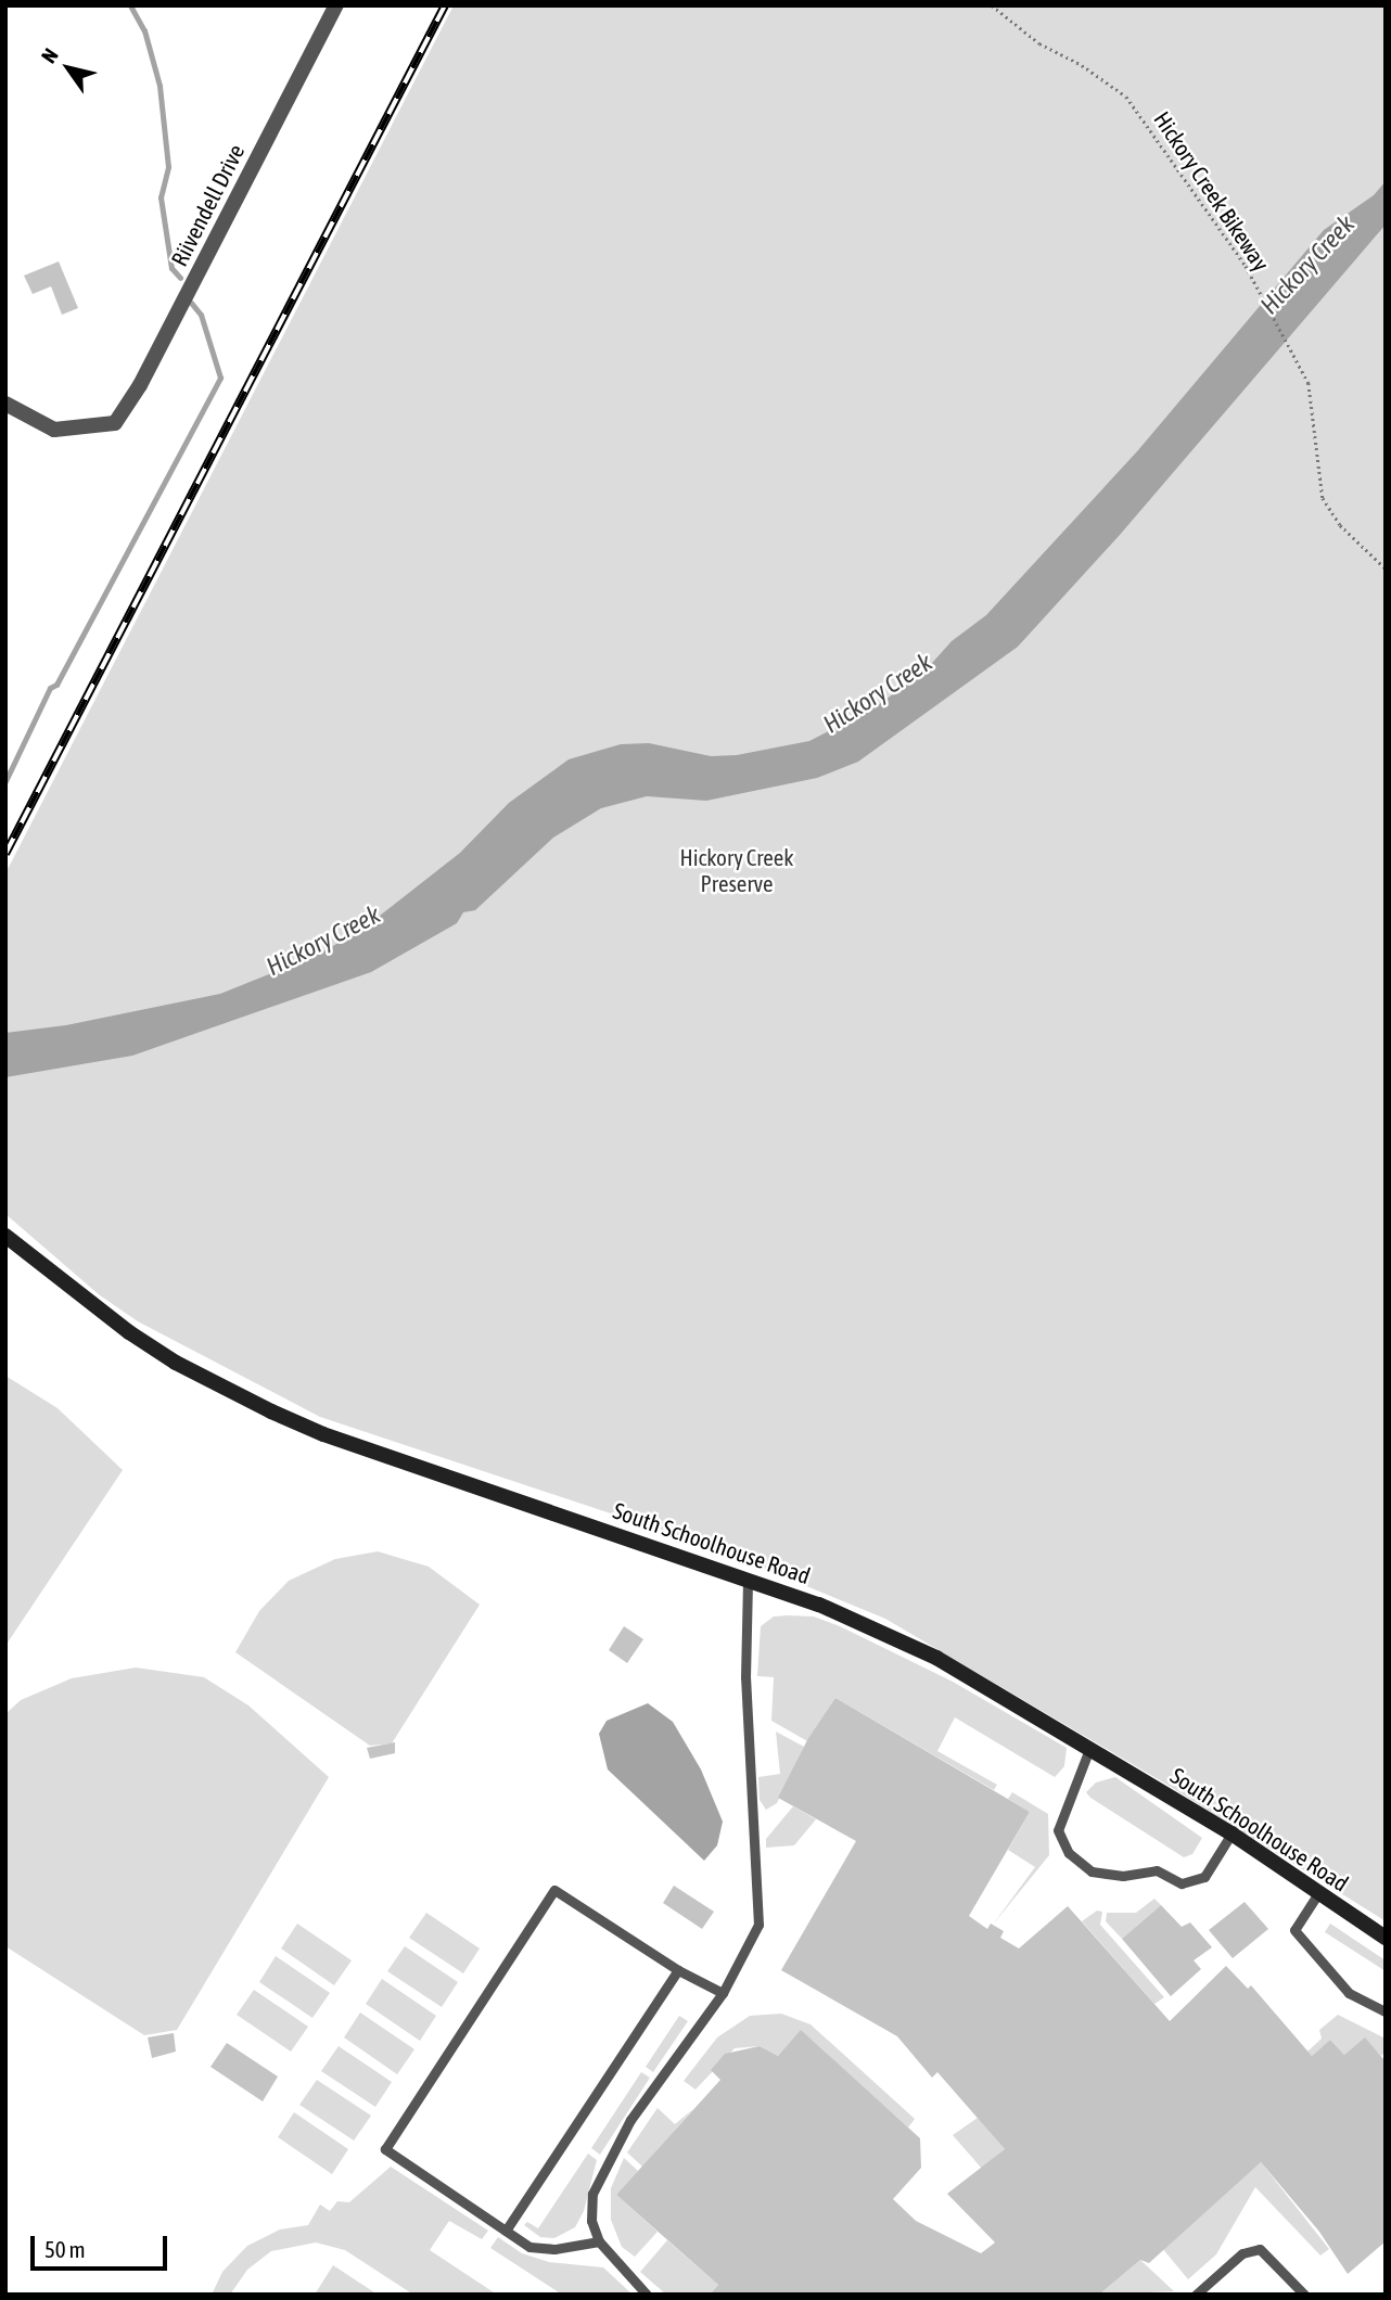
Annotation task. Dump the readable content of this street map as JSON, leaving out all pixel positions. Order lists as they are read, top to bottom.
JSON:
{
  "streets": {
    "street": ["Riivendell Drive", "South Schoolhouse Road"],
    "path": ["Hickory Creek Bikeway"]
  },
  "water": ["Hickory Creek"],
  "parks": ["Hickory Creek Preserve"],
  "scale_bar": "50 m",
  "north": "top left"
}
